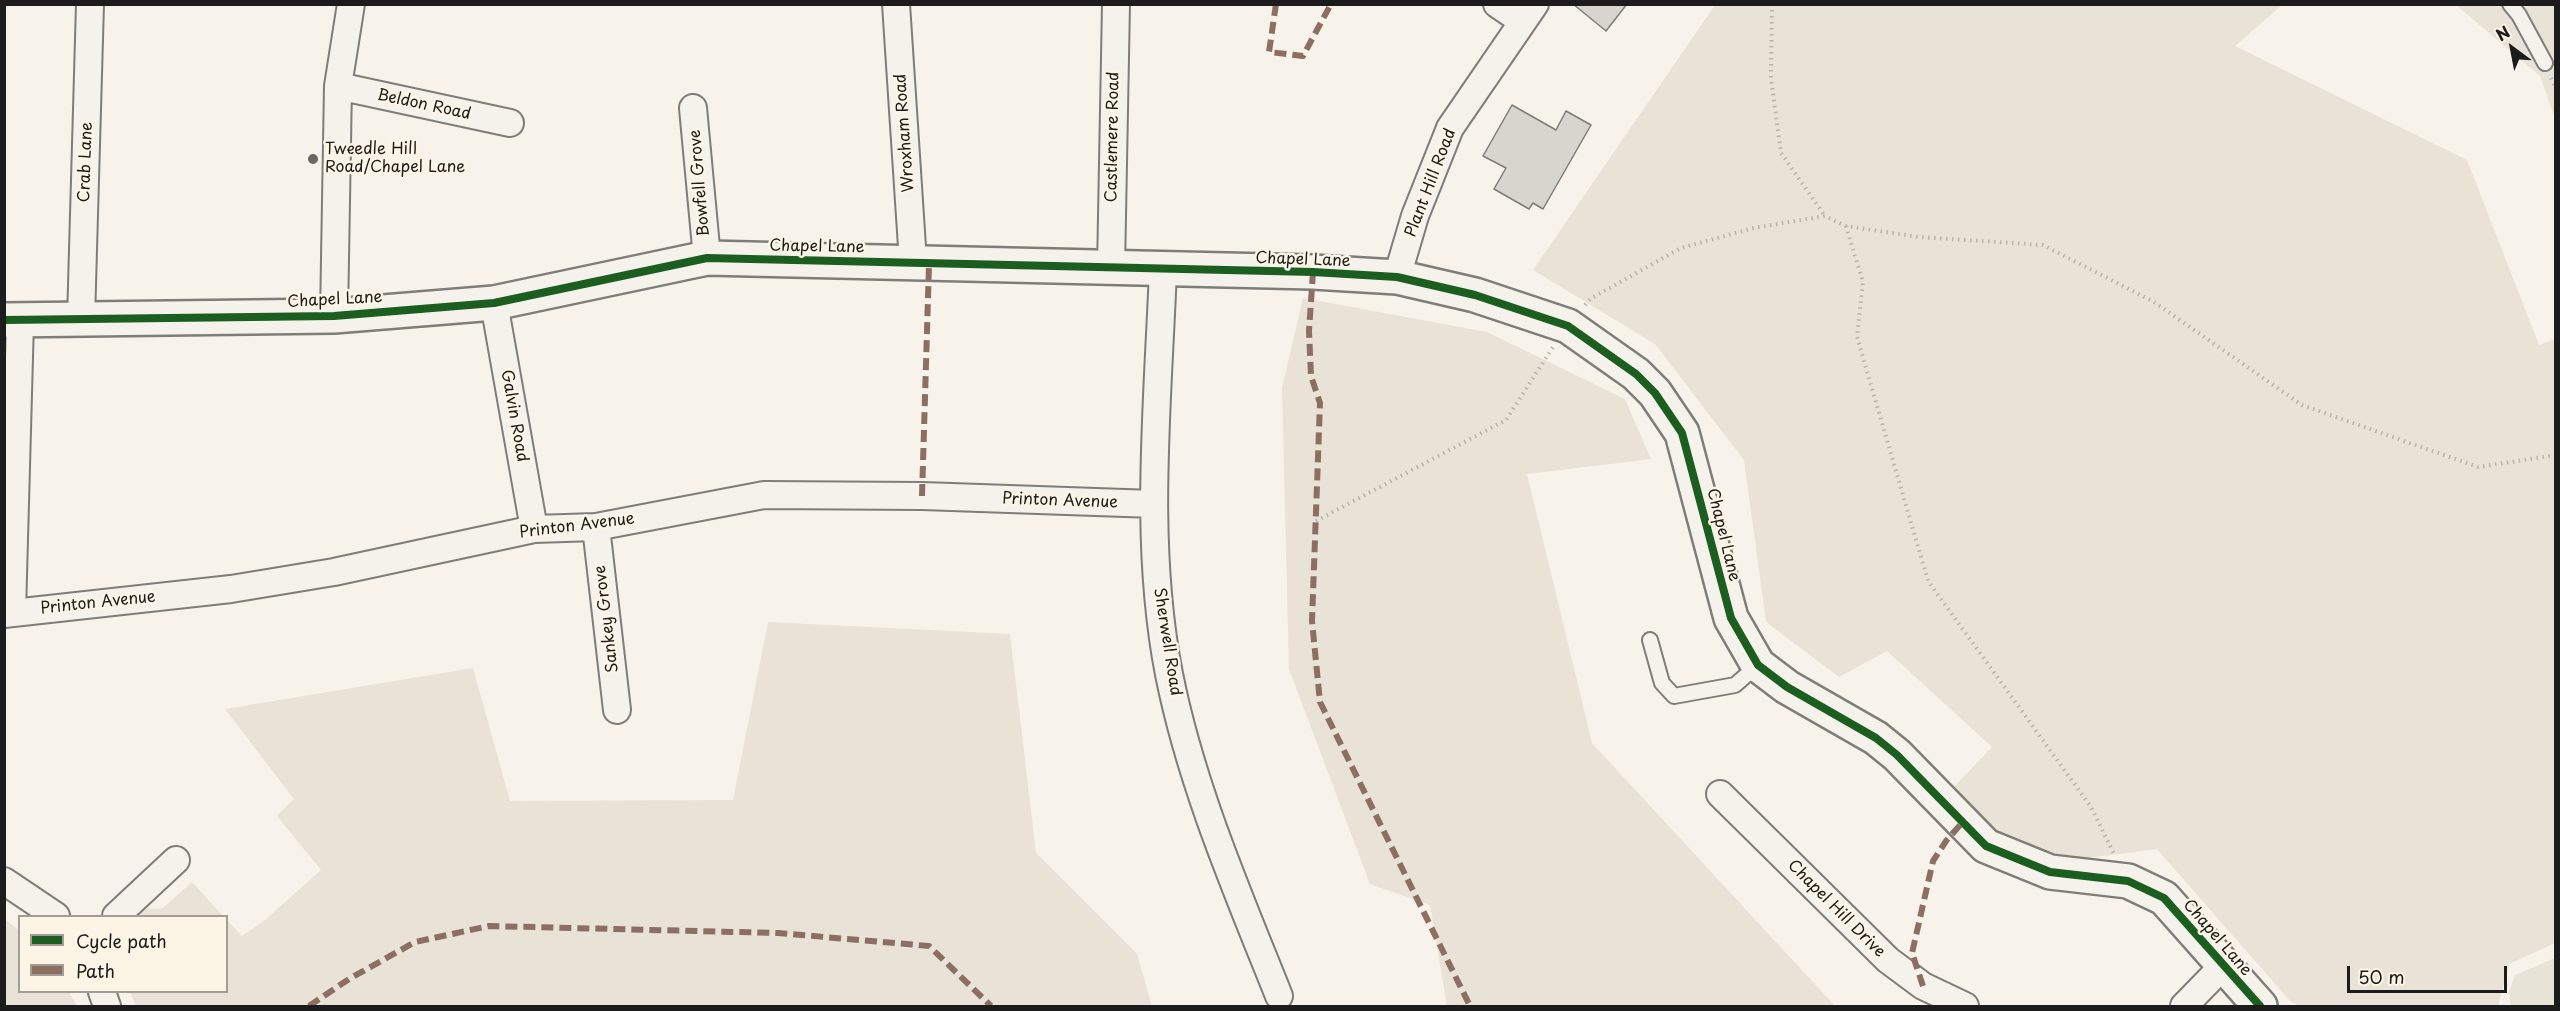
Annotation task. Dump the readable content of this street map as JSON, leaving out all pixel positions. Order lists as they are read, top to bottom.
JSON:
{
  "streets": {
    "street": [
      "Beldon Road",
      "Wroxham Road",
      "Castlemere Road",
      "Crab Lane",
      "Bowfell Grove",
      "Plant Hill Road",
      "Chapel Lane",
      "Galvin Road",
      "Printon Avenue",
      "Sankey Grove",
      "Sherwell Road",
      "Chapel Hill Drive"
    ]
  },
  "crossings": [
    ["Wroxham Road", "Chapel Lane"],
    ["Castlemere Road", "Chapel Lane"],
    ["Crab Lane", "Chapel Lane"],
    ["Bowfell Grove", "Chapel Lane"],
    ["Plant Hill Road", "Chapel Lane"],
    ["Chapel Lane", "Galvin Road"],
    ["Chapel Lane", "Sherwell Road"],
    ["Galvin Road", "Printon Avenue"],
    ["Printon Avenue", "Sankey Grove"],
    ["Printon Avenue", "Sherwell Road"]
  ],
  "places": ["Tweedle Hill Road/Chapel Lane"],
  "legend": ["Cycle path", "Path"],
  "scale_bar": "50 m",
  "north": "top left"
}
